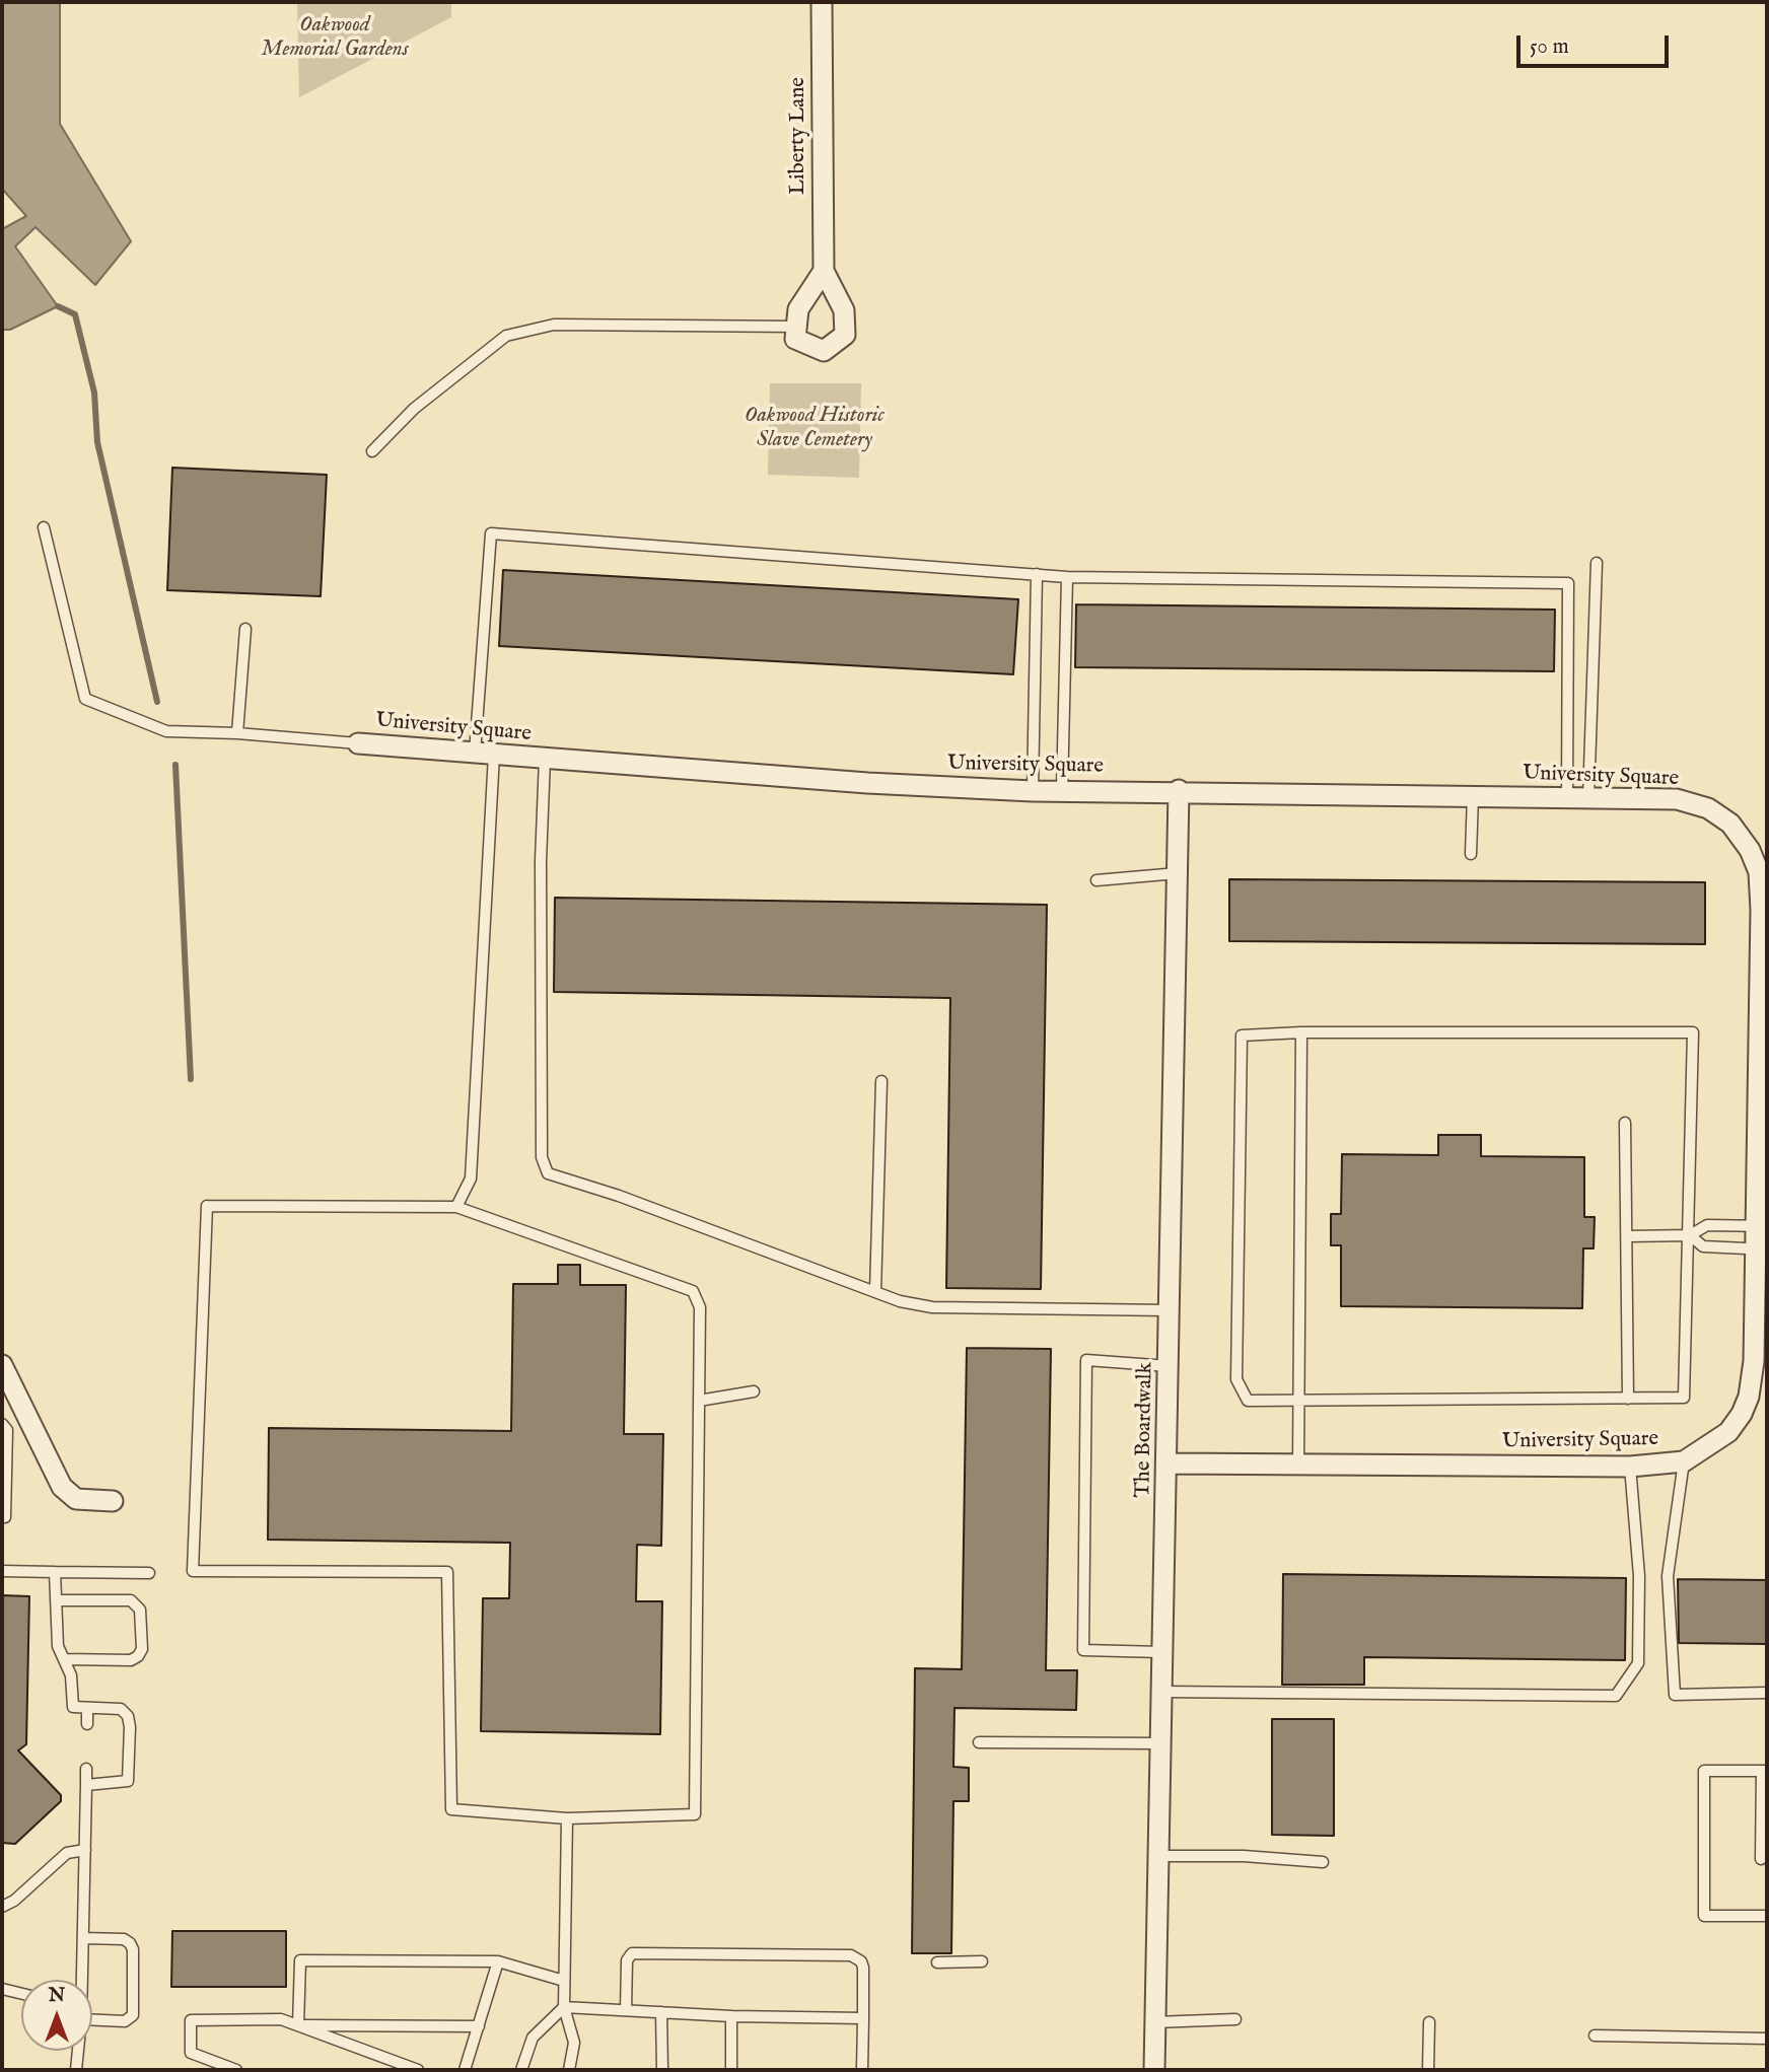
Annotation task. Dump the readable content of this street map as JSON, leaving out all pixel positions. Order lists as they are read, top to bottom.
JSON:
{
  "streets": {
    "street": ["Liberty Lane", "University Square", "The Boardwalk"]
  },
  "crossings": [
    ["University Square", "The Boardwalk"]
  ],
  "parks": ["Oakwood Memorial Gardens", "Oakwood Historic Slave Cemetery"],
  "scale_bar": "50 m",
  "north": "top"
}
